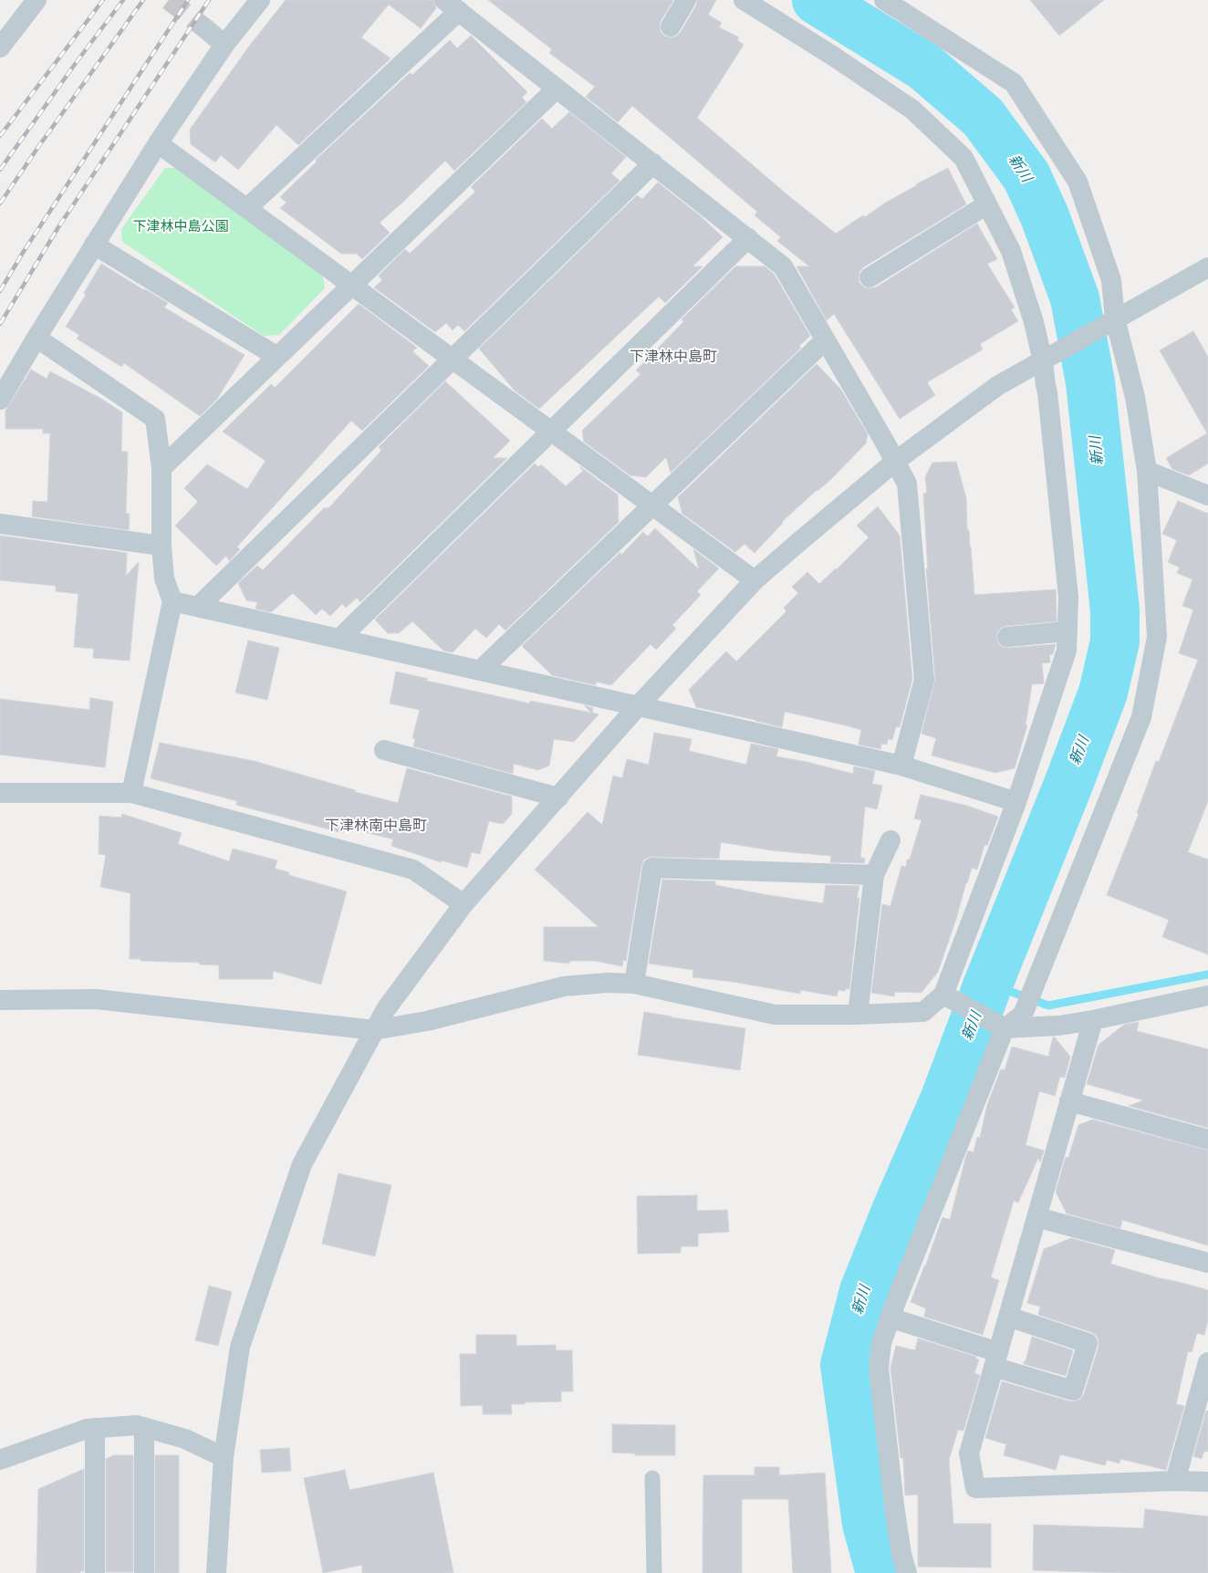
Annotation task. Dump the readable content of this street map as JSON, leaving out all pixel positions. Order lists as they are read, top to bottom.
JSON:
{
  "districts": ["下津林中島町", "下津林南中島町"],
  "water": ["新川"],
  "parks": ["下津林中島公園"]
}
